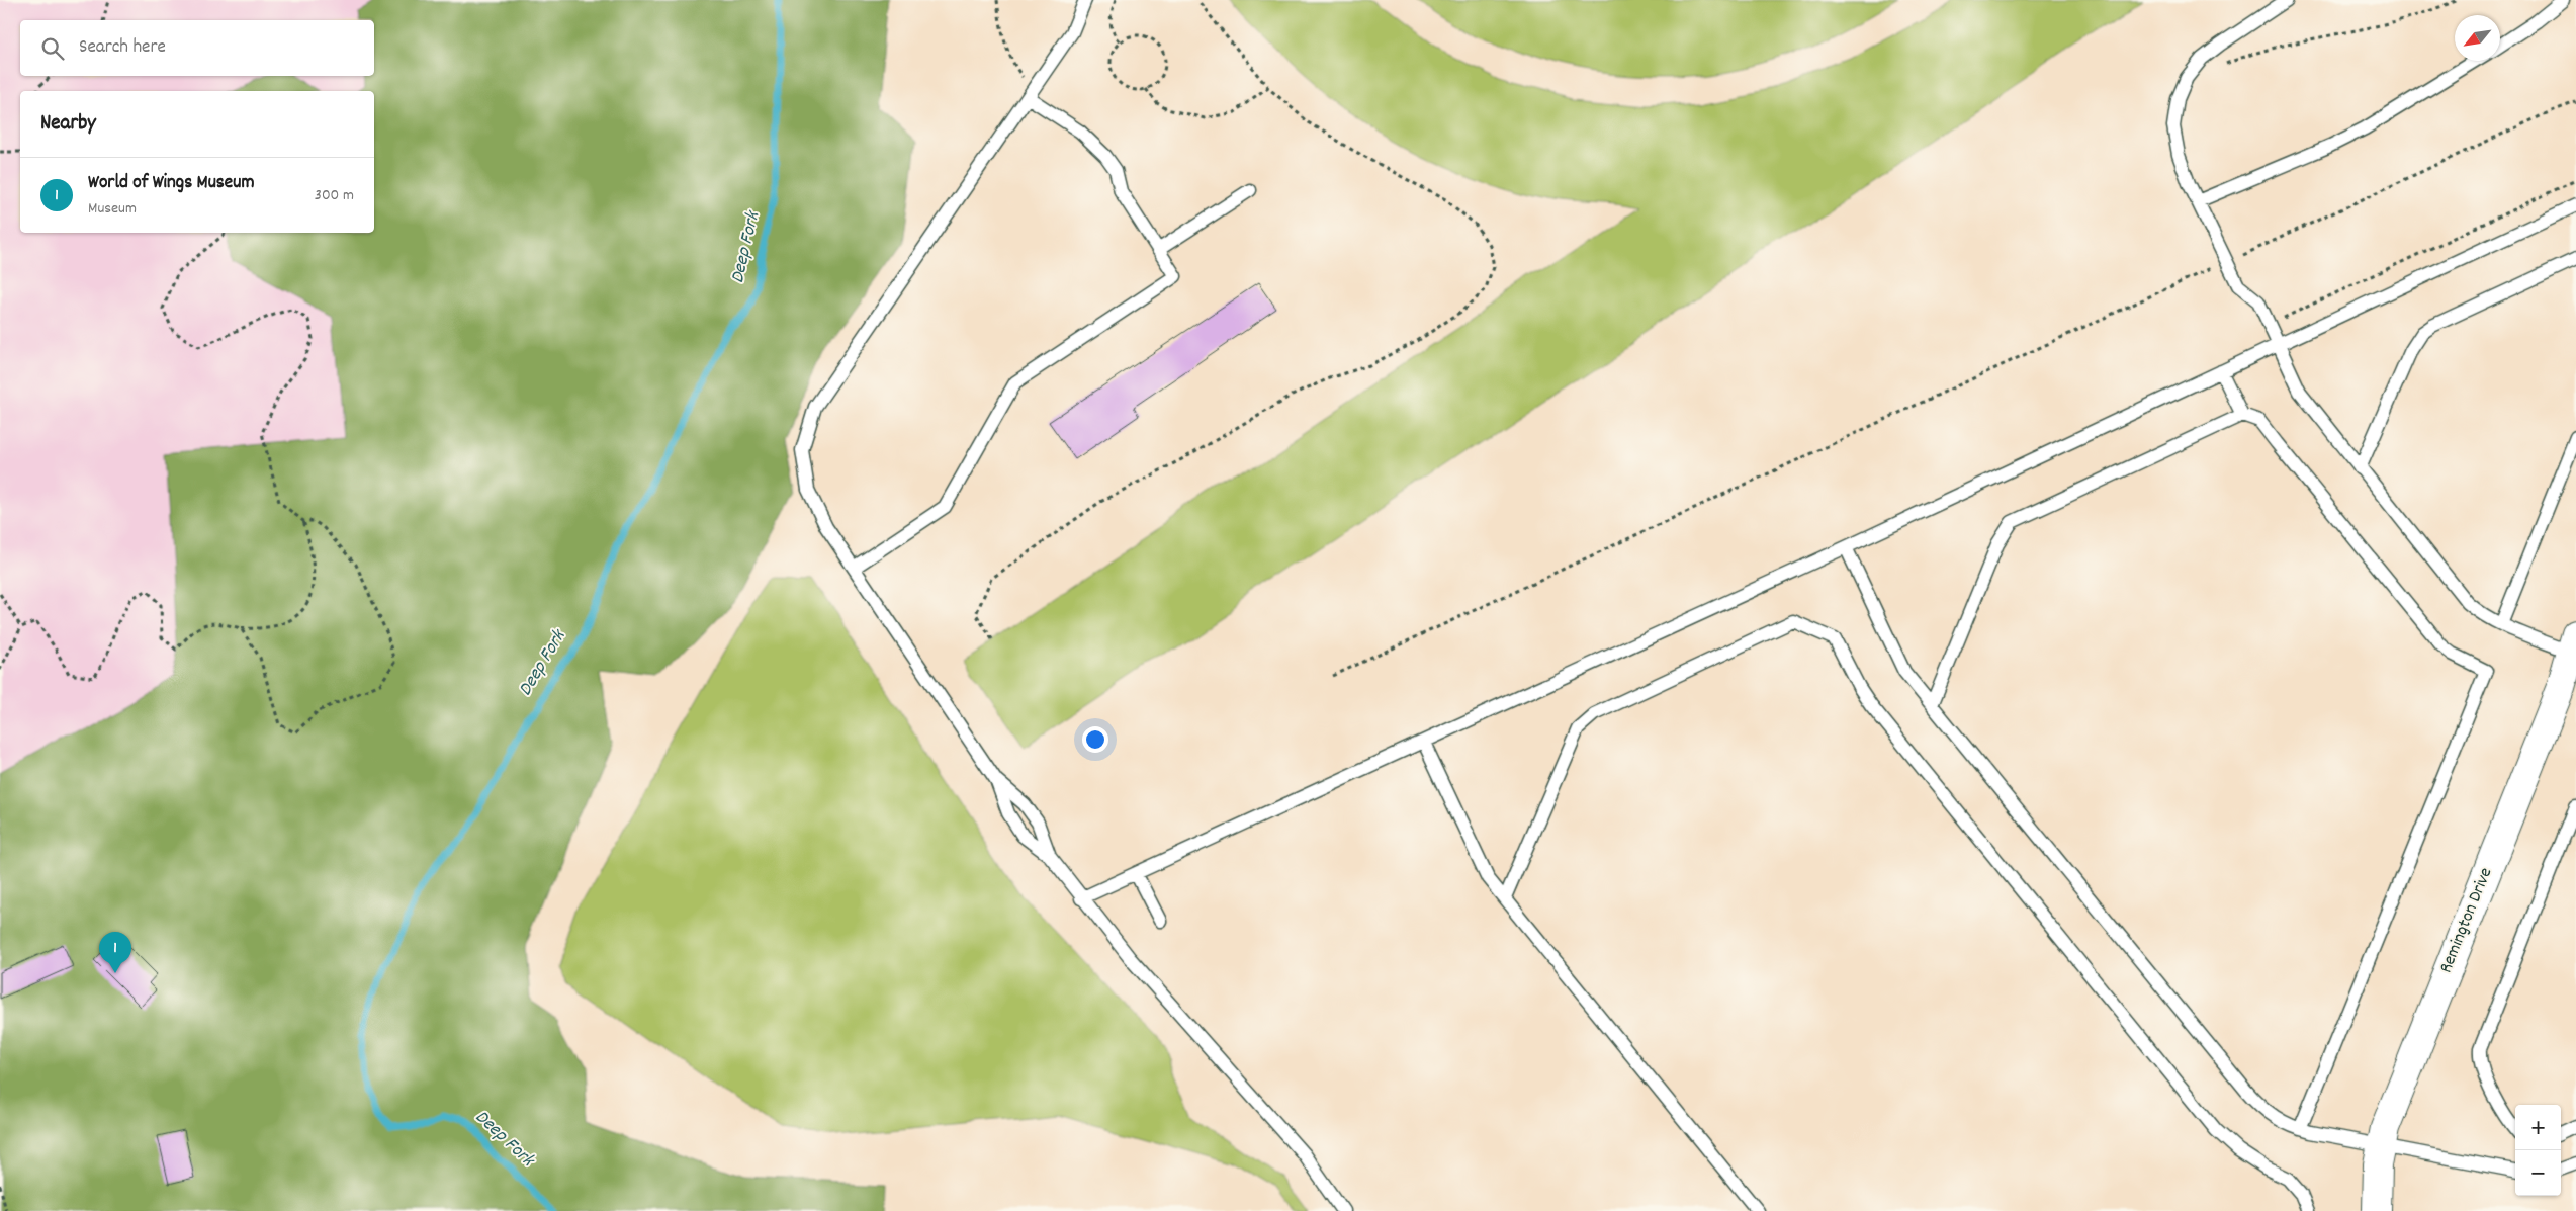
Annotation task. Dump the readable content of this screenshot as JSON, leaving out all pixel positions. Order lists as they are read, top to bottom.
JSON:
{
  "streets": {
    "street": ["Remington Drive"]
  },
  "water": ["Deep Fork"],
  "north": "bottom left",
  "page": {
    "search": "Search here",
    "heading": "Nearby",
    "list": [
      {
        "mark": "1",
        "name": "World of Wings Museum",
        "note": "Museum",
        "value": "300 m"
      }
    ],
    "pins": "1",
    "map_buttons": ["+", "−"]
  }
}
